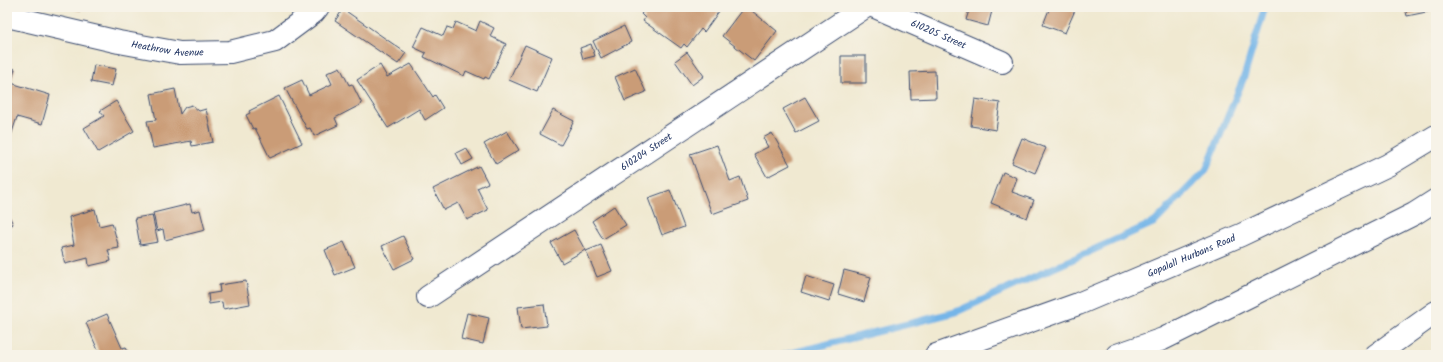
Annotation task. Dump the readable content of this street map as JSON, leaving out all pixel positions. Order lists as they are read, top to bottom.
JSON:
{
  "streets": {
    "street": [
      "610205 Street",
      "Heathrow Avenue",
      "610204 Street",
      "Gopalall Hurbans Road"
    ]
  }
}
